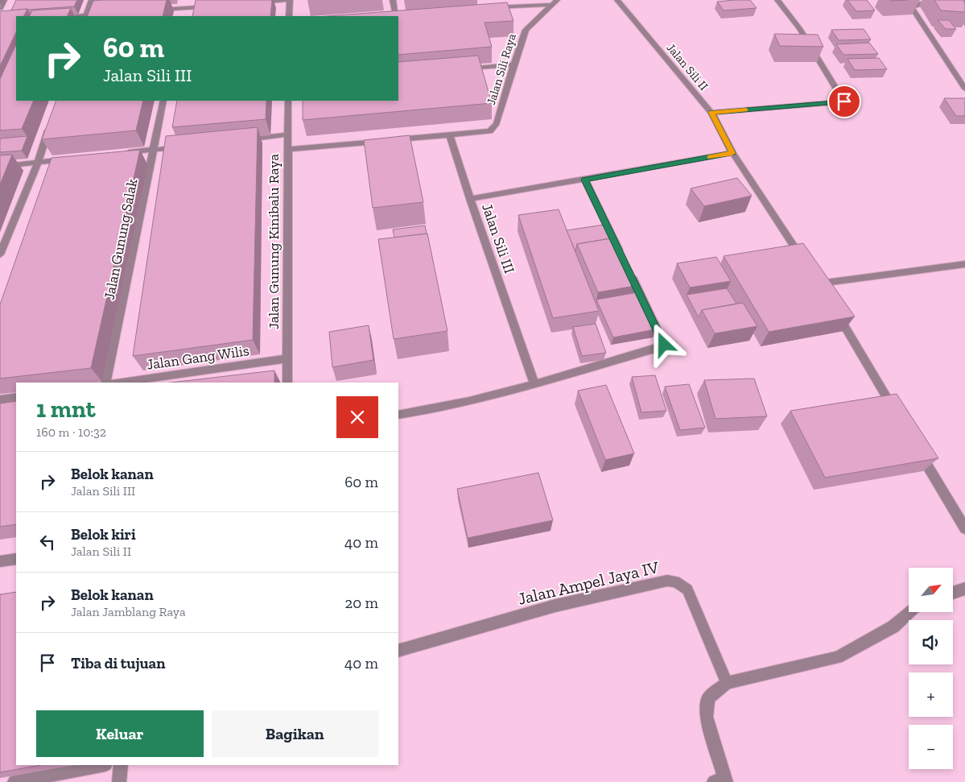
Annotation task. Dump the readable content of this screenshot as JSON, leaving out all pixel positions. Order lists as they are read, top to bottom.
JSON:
{
  "streets": {
    "street": [
      "Jalan Sili II",
      "Jalan Sili Raya",
      "Jalan Sili III",
      "Jalan Gunung Salak",
      "Jalan Gunung Kinibalu Raya",
      "Jalan Gang Wilis",
      "Jalan Ampel Jaya IV"
    ]
  },
  "crossings": [
    ["Jalan Sili II", "Jalan Sili III"],
    ["Jalan Gunung Kinibalu Raya", "Jalan Gang Wilis"]
  ],
  "north": "top right",
  "page": {
    "turn": ["60 m", "Jalan Sili III"],
    "heading": ["1 mnt", "160 m · 10:32"],
    "list": [
      {
        "name": "Belok kanan",
        "note": "Jalan Sili III",
        "value": "60 m"
      },
      {
        "name": "Belok kiri",
        "note": "Jalan Sili II",
        "value": "40 m"
      },
      {
        "name": "Belok kanan",
        "note": "Jalan Jamblang Raya",
        "value": "20 m"
      },
      {
        "name": "Tiba di tujuan",
        "value": "40 m"
      }
    ],
    "map_buttons": ["+", "−"],
    "buttons": ["Keluar", "Bagikan"]
  }
}
